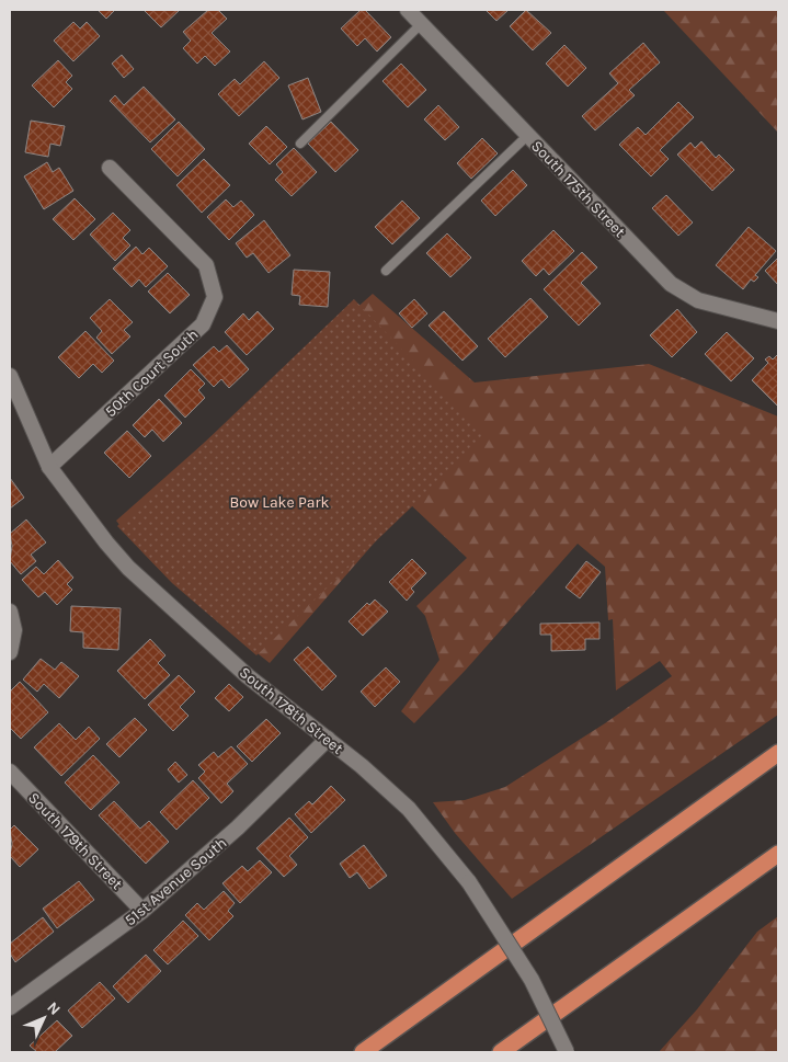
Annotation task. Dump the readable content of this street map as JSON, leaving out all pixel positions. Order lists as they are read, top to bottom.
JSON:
{
  "streets": {
    "street": [
      "South 175th Street",
      "50th Court South",
      "South 178th Street",
      "South 179th Street",
      "51st Avenue South"
    ]
  },
  "crossings": [
    ["50th Court South", "South 178th Street"],
    ["South 178th Street", "51st Avenue South"],
    ["South 179th Street", "51st Avenue South"]
  ],
  "parks": ["Bow Lake Park"],
  "north": "top right"
}
